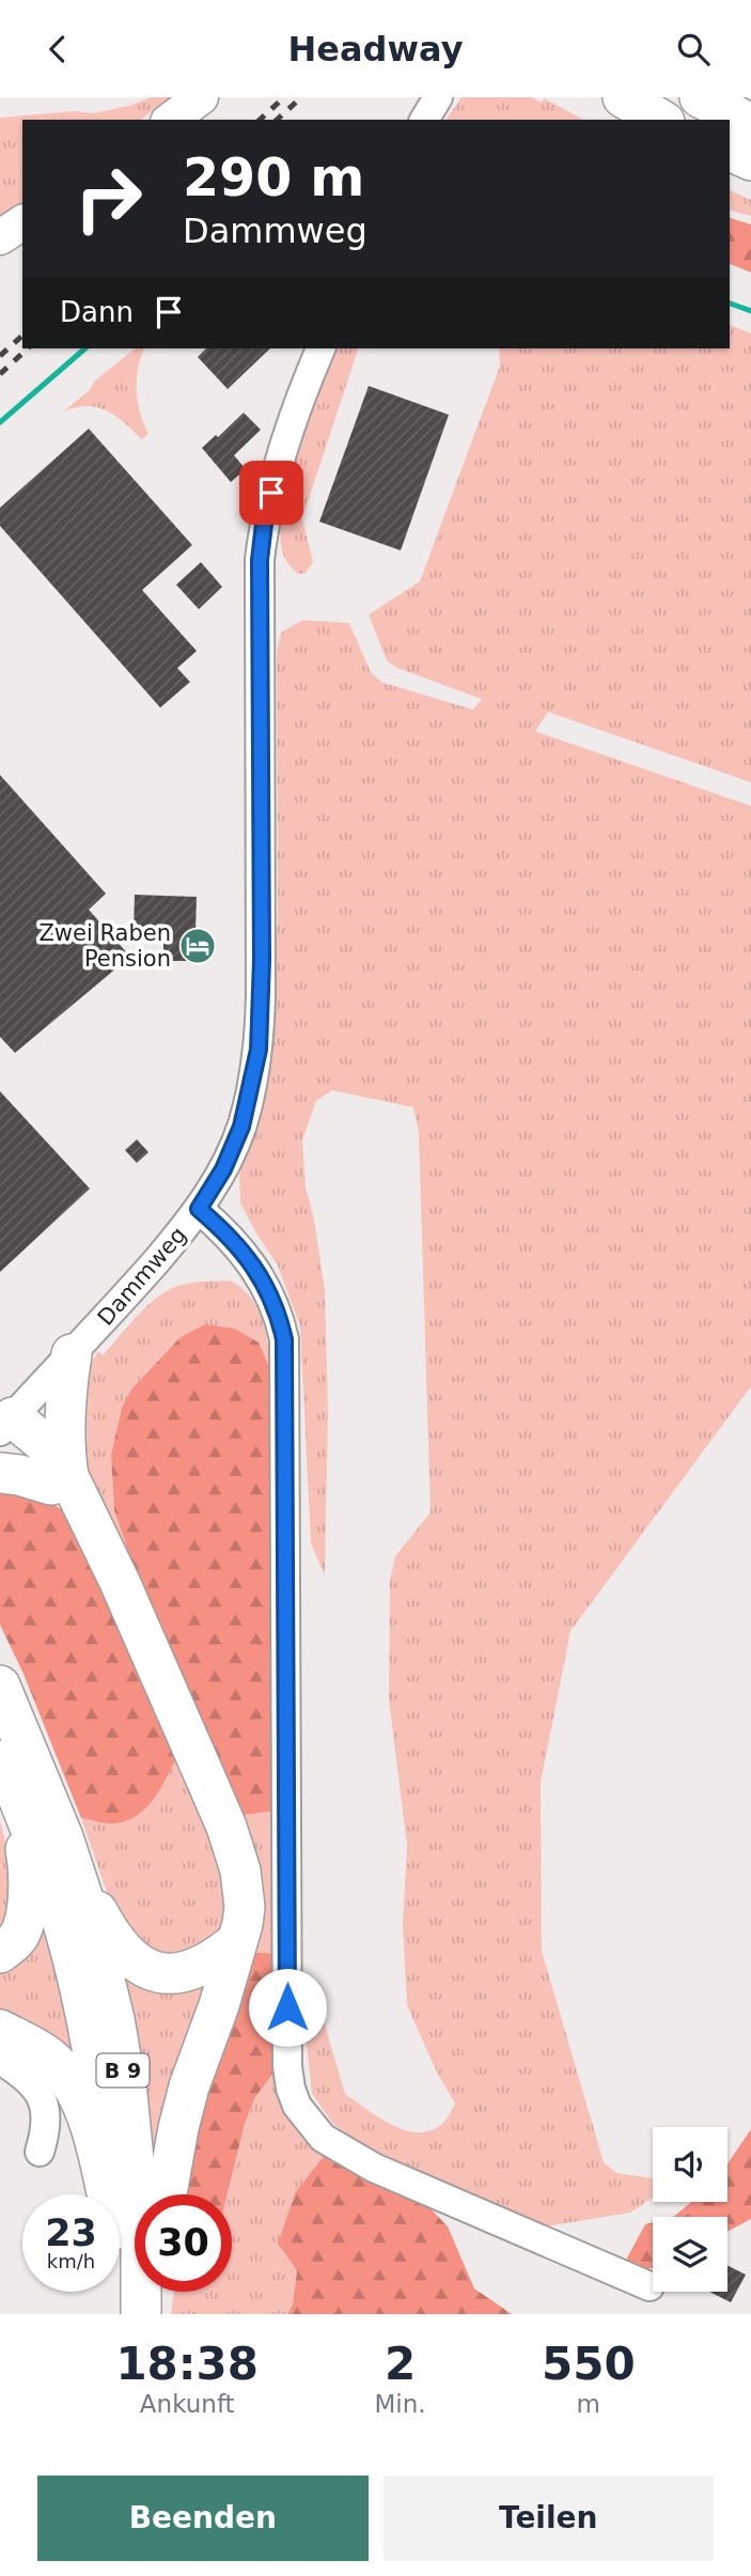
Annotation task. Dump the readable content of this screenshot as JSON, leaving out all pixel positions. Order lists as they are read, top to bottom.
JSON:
{
  "streets": {
    "highway": ["B 9"],
    "street": ["Dammweg"]
  },
  "places": {
    "hotel": ["Zwei Raben Pension"]
  },
  "page": {
    "header": "Headway",
    "turn": ["290 m", "Dammweg"],
    "then": "Dann",
    "speed": "23 km/h",
    "limit": "30",
    "eta": [
      "18:38",
      "Ankunft",
      "2",
      "Min.",
      "550",
      "m"
    ],
    "buttons": ["Beenden", "Teilen"]
  }
}
